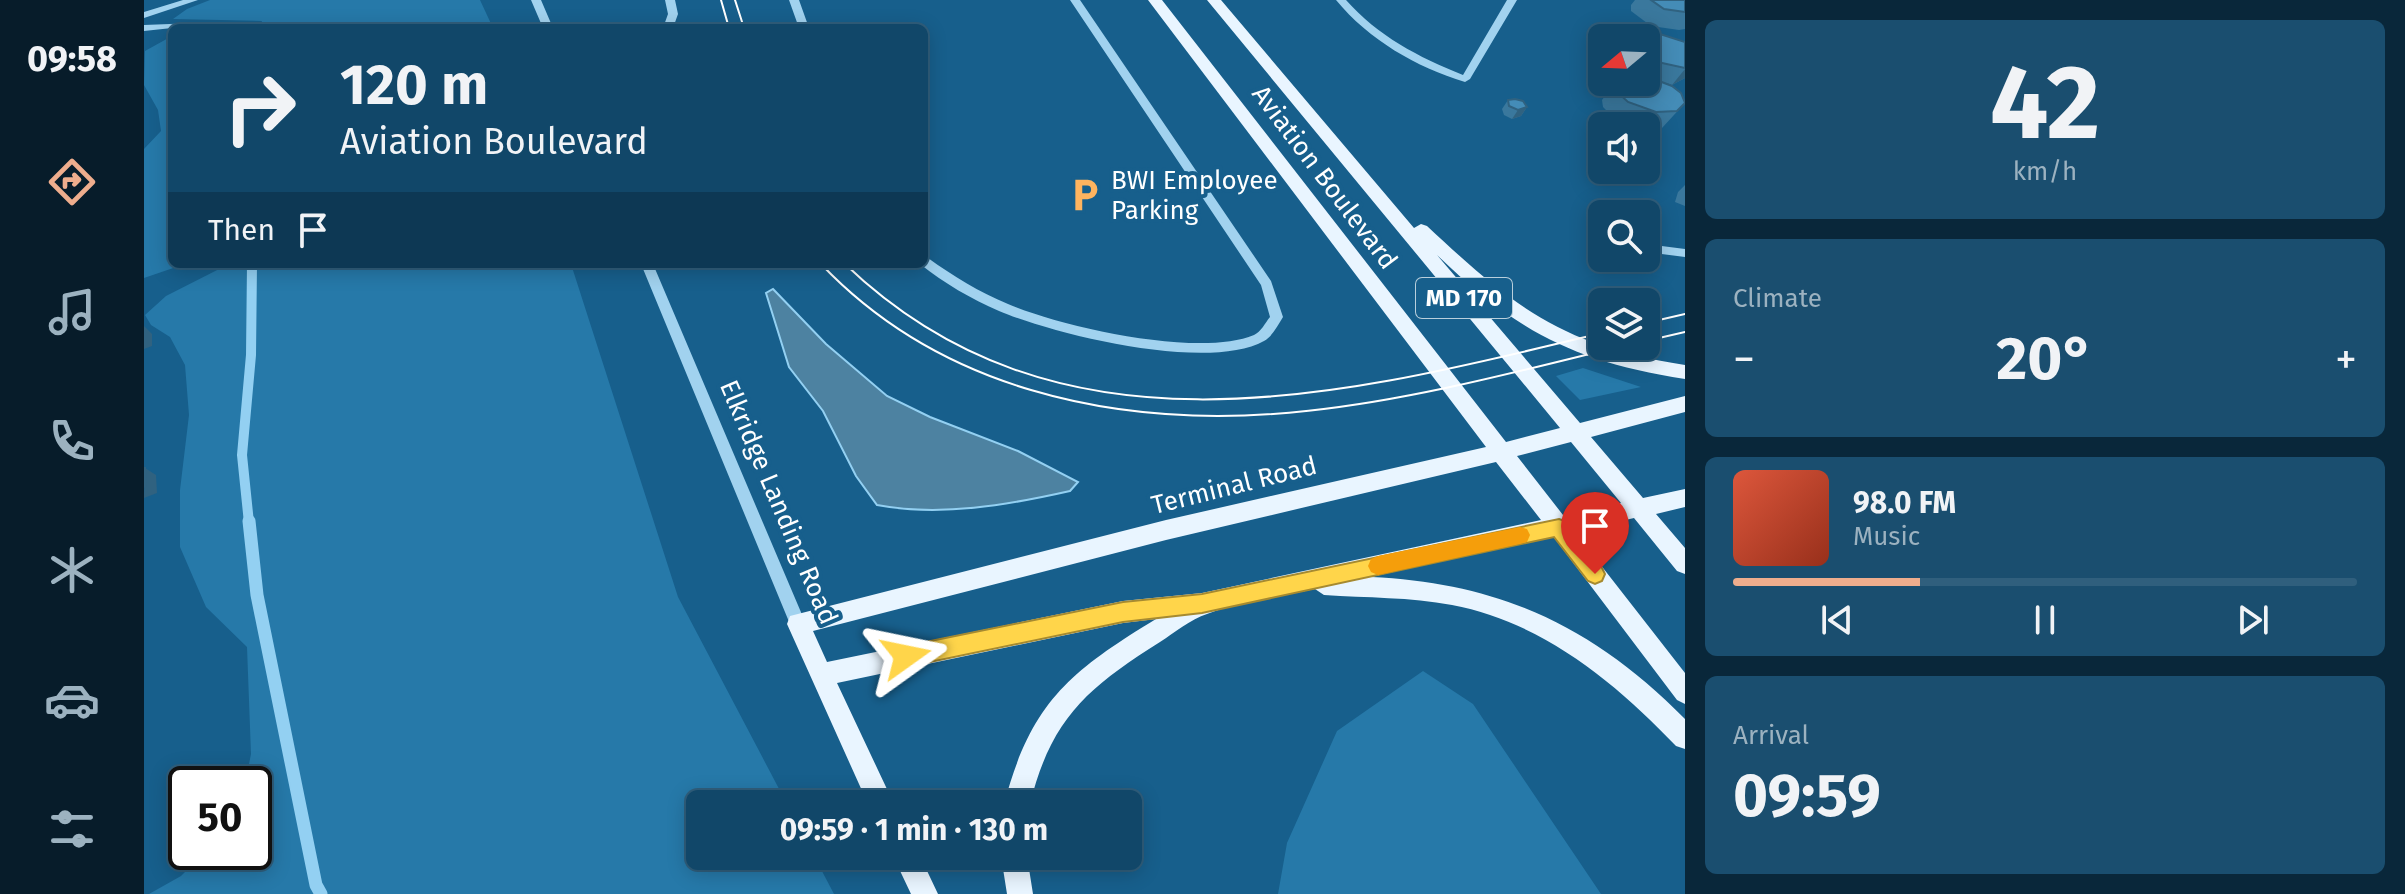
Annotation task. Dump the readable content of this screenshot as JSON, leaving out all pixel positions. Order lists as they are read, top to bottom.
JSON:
{
  "streets": {
    "main road": [
      "Aviation Boulevard",
      "MD 170",
      "Terminal Road",
      "Elkridge Landing Road"
    ]
  },
  "crossings": [
    ["Aviation Boulevard", "Terminal Road"],
    ["Terminal Road", "Elkridge Landing Road"]
  ],
  "places": {
    "parking": ["BWI Employee Parking"]
  },
  "north": "left",
  "page": {
    "tabs": "09:58",
    "tile": [
      ["42", "km/h"],
      "Climate",
      ["Arrival", "09:59"]
    ],
    "turn": ["120 m", "Aviation Boulevard"],
    "then": "Then",
    "heat": ["−", "20°", "+"],
    "song": ["98.0 FM", "Music"],
    "limit": "50",
    "trip": "09:59 · 1 min · 130 m"
  }
}
